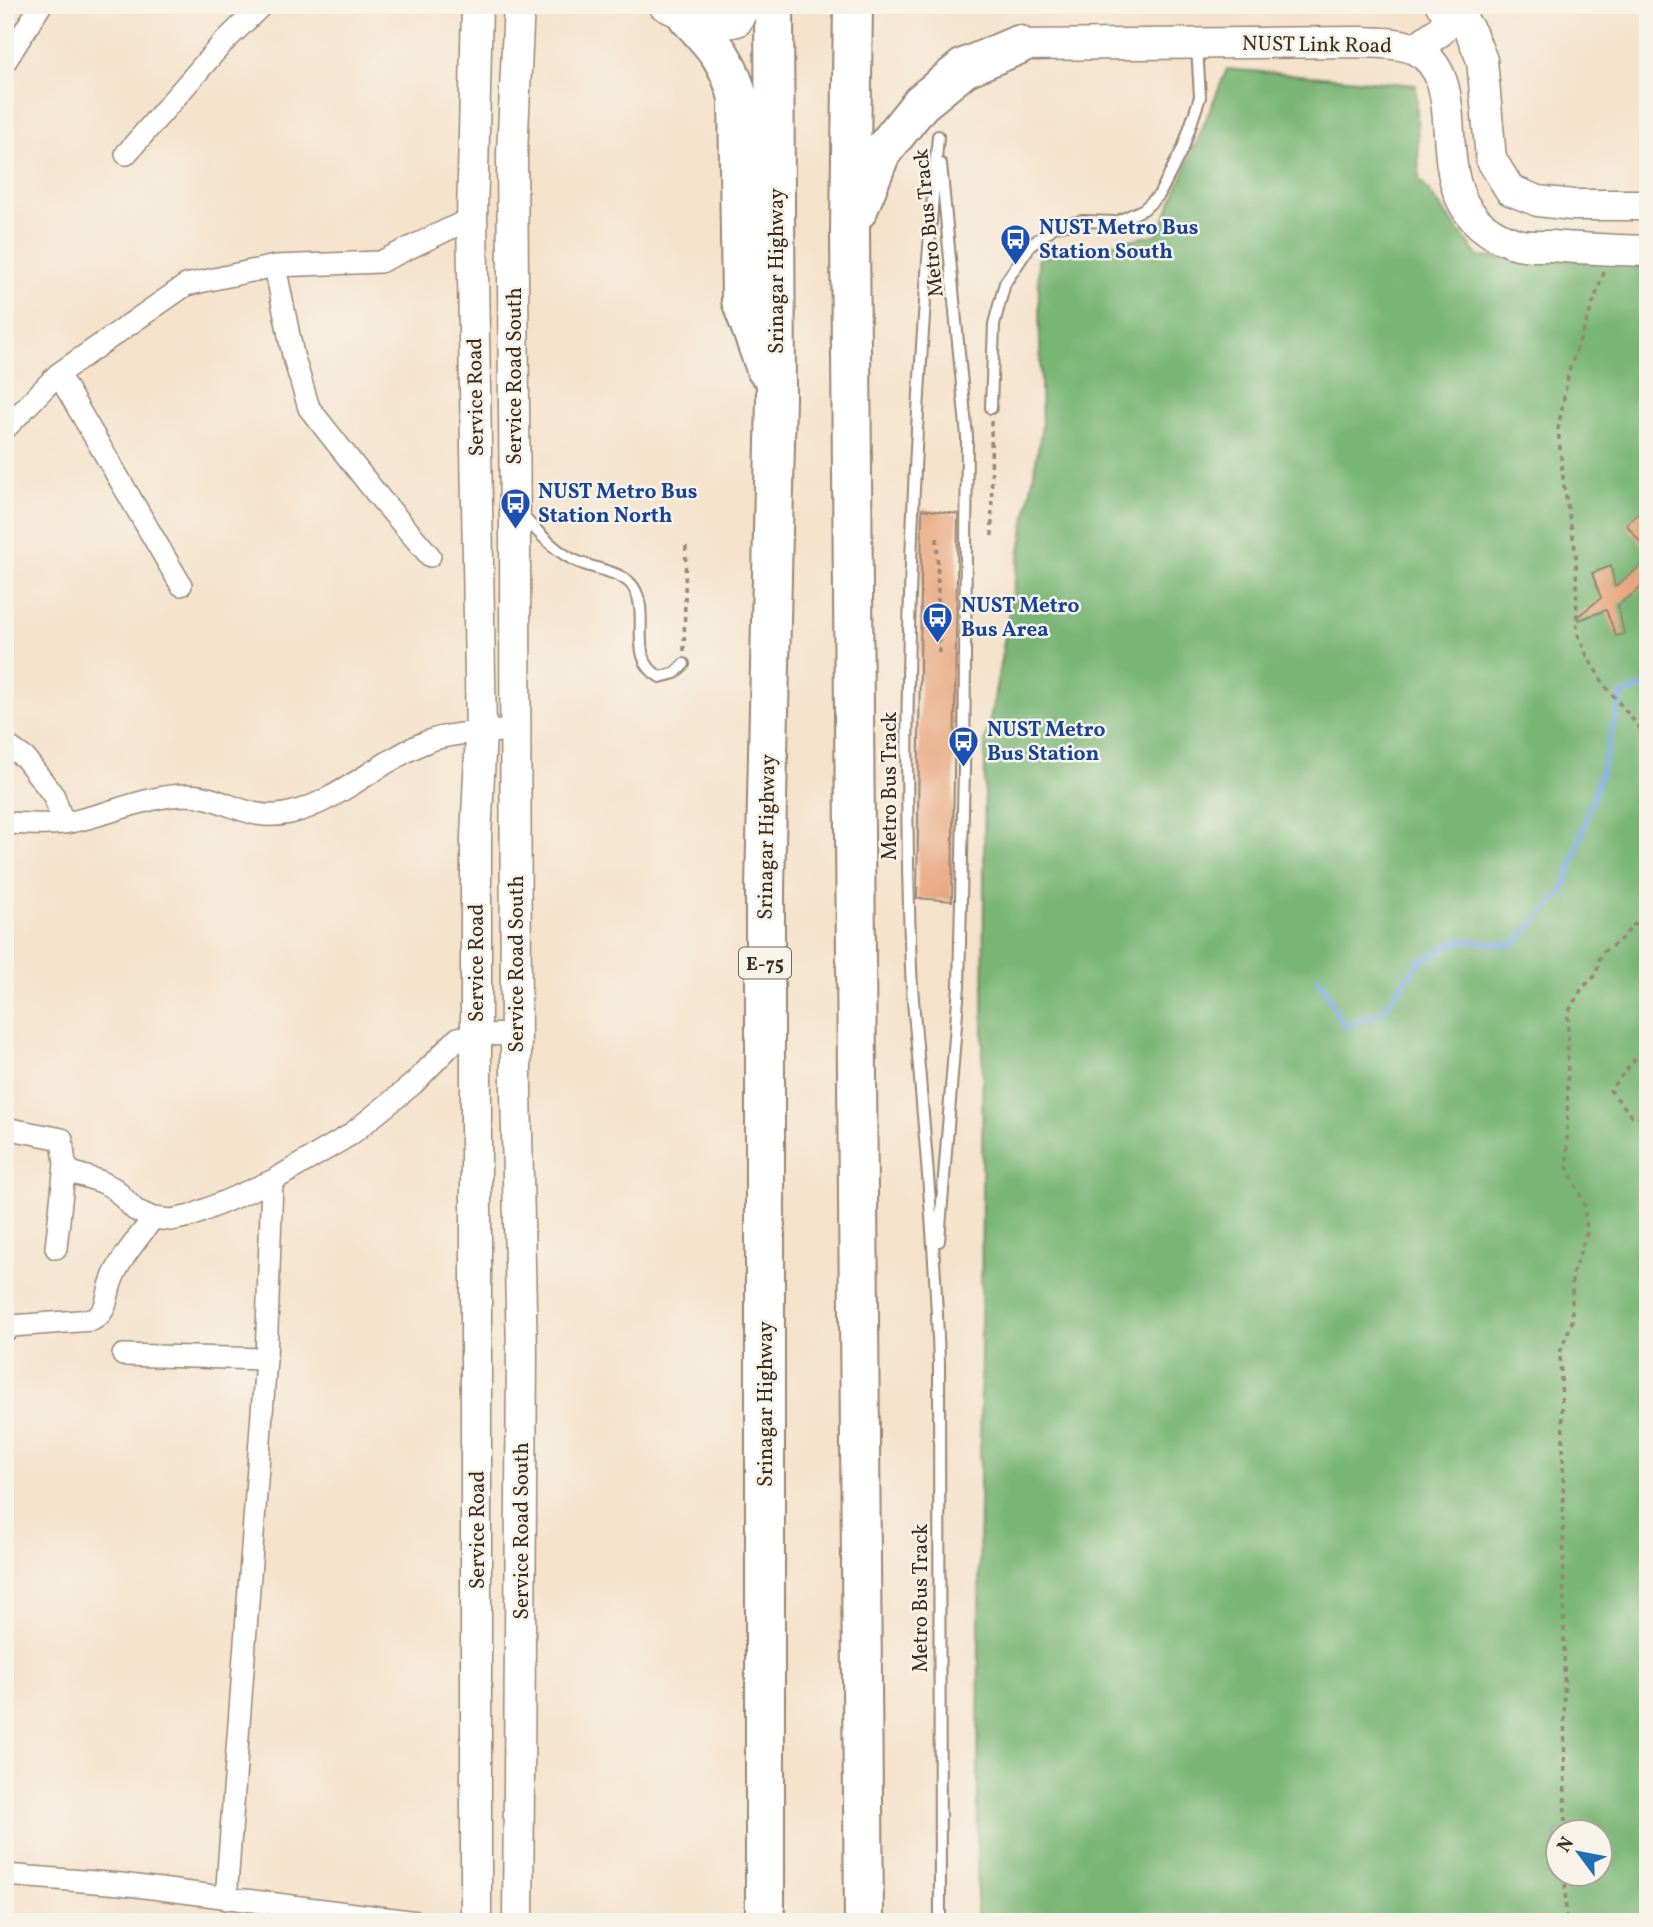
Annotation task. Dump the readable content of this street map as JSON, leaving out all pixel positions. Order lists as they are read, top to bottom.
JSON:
{
  "streets": {
    "highway": ["Srinagar Highway", "E-75"],
    "main road": ["NUST Link Road", "Service Road South", "Service Road"],
    "lane": ["Metro Bus Track"]
  },
  "places": {
    "bus stop": [
      "NUST Metro Bus Station South",
      "NUST Metro Bus Station North",
      "NUST Metro Bus Area",
      "NUST Metro Bus Station"
    ]
  },
  "north": "top left"
}
